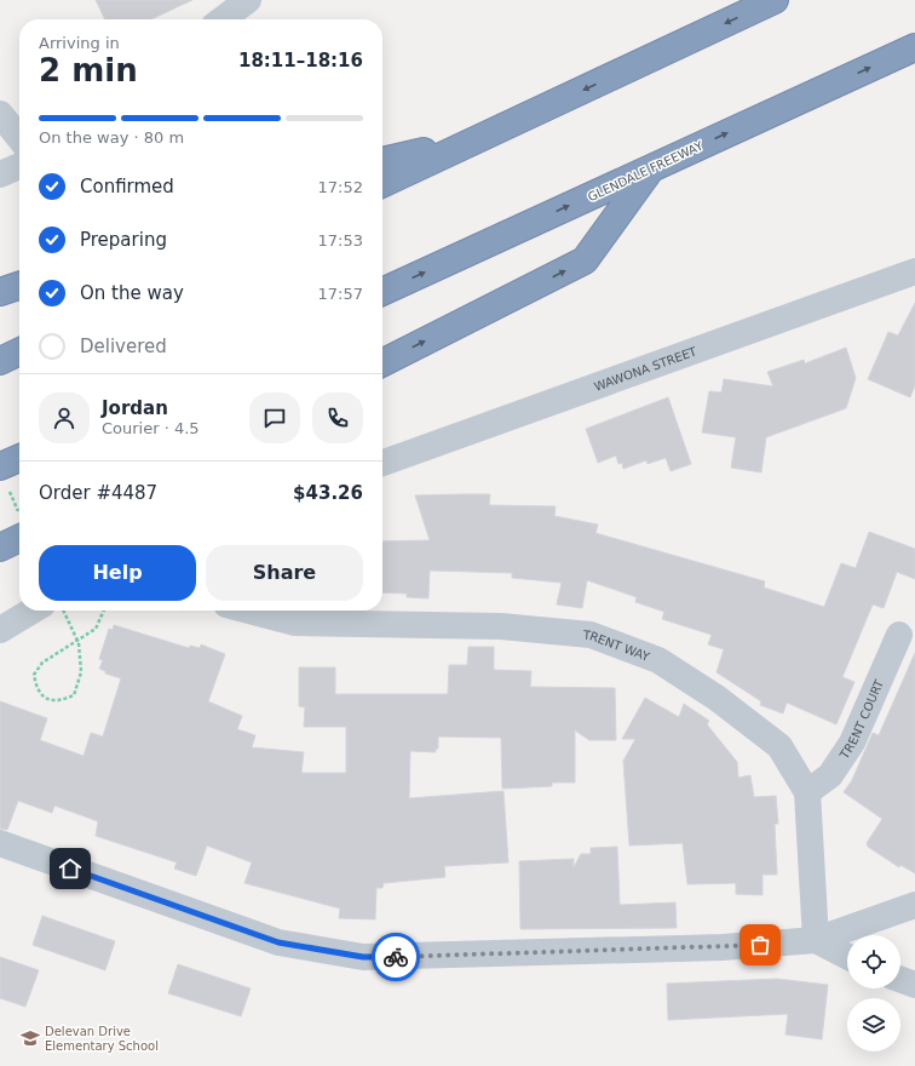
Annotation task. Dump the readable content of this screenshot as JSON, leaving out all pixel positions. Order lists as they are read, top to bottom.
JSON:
{
  "streets": {
    "highway": ["GLENDALE FREEWAY"],
    "street": ["WAWONA STREET", "TRENT WAY", "TRENT COURT"]
  },
  "crossings": [
    ["TRENT WAY", "TRENT COURT"]
  ],
  "places": {
    "school or university": ["Delevan Drive Elementary School"]
  },
  "page": {
    "heading": ["2 min", "Arriving in", "18:11–18:16"],
    "panel": [
      "Jordan",
      "Courier · 4.5",
      "Order #4487",
      "$43.26"
    ],
    "bar": "On the way · 80 m",
    "list": [
      ["Confirmed", "17:52"],
      ["Preparing", "17:53"],
      ["On the way", "17:57"],
      "Delivered"
    ],
    "buttons": ["Help", "Share"]
  }
}
